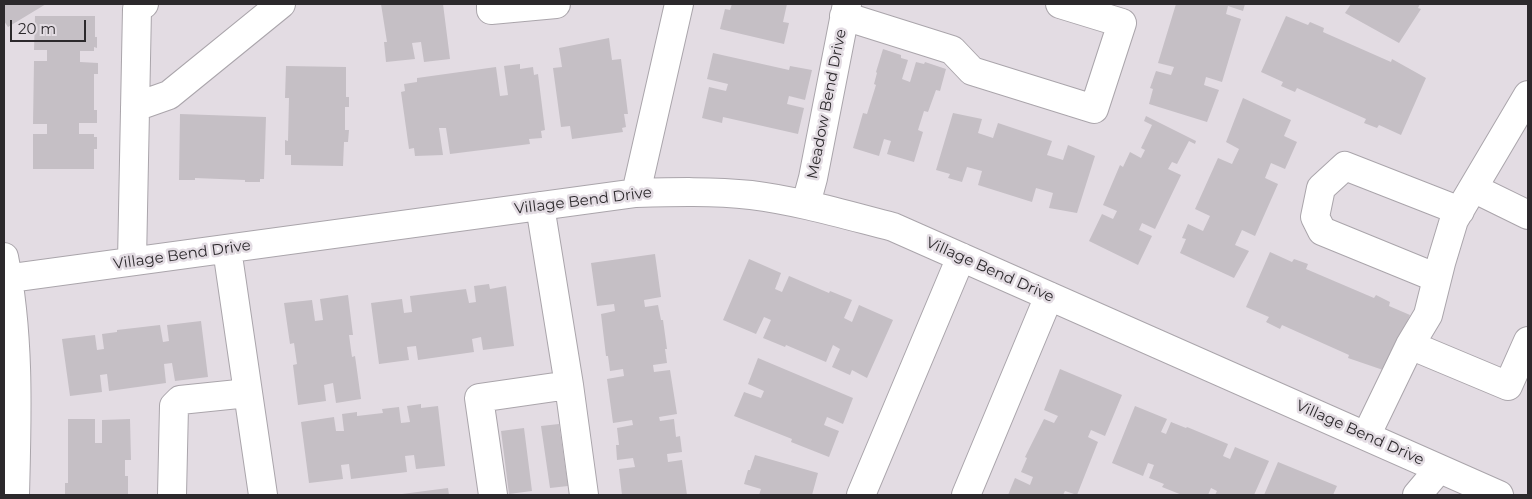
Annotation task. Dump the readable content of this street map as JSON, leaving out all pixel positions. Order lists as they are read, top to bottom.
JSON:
{
  "streets": {
    "street": ["Meadow Bend Drive", "Village Bend Drive"]
  },
  "crossings": [
    ["Meadow Bend Drive", "Village Bend Drive"]
  ],
  "scale_bar": "20 m"
}
